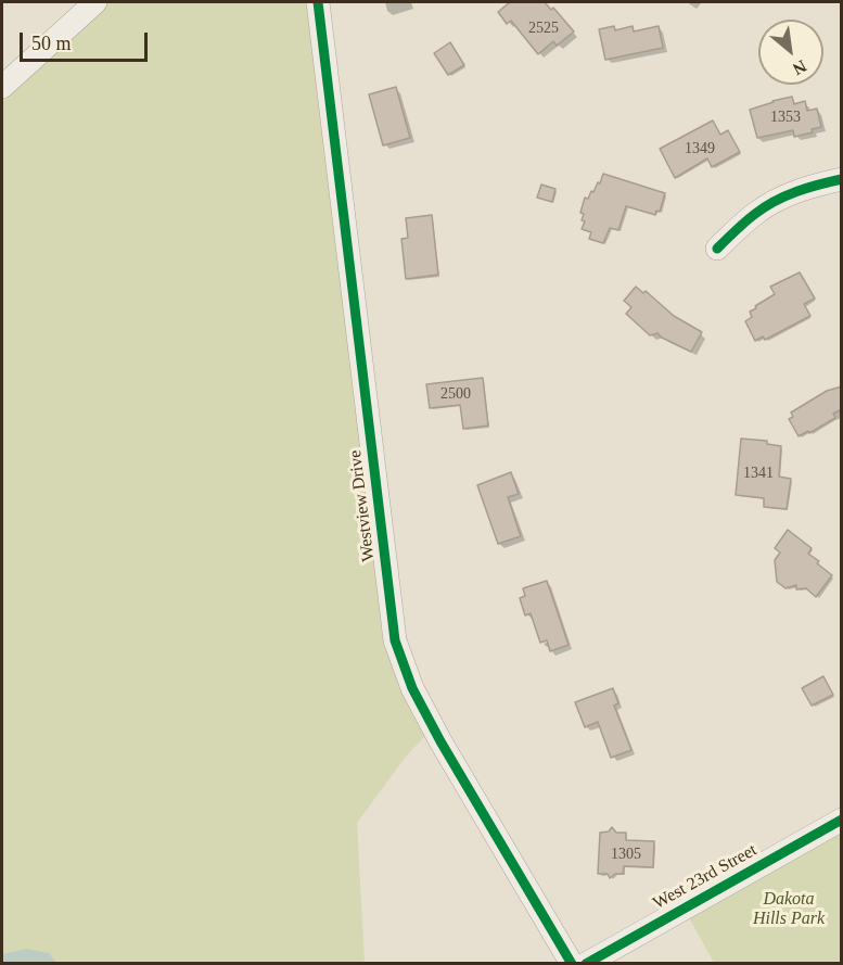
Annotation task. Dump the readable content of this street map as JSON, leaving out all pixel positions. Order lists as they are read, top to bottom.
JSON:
{
  "streets": {
    "street": ["Westview Drive", "West 23rd Street"]
  },
  "parks": ["Dakota Hills Park"],
  "house_numbers": [
    "2525",
    "1353",
    "1349",
    "2500",
    "1341",
    "1305"
  ],
  "scale_bar": "50 m",
  "north": "bottom right"
}
